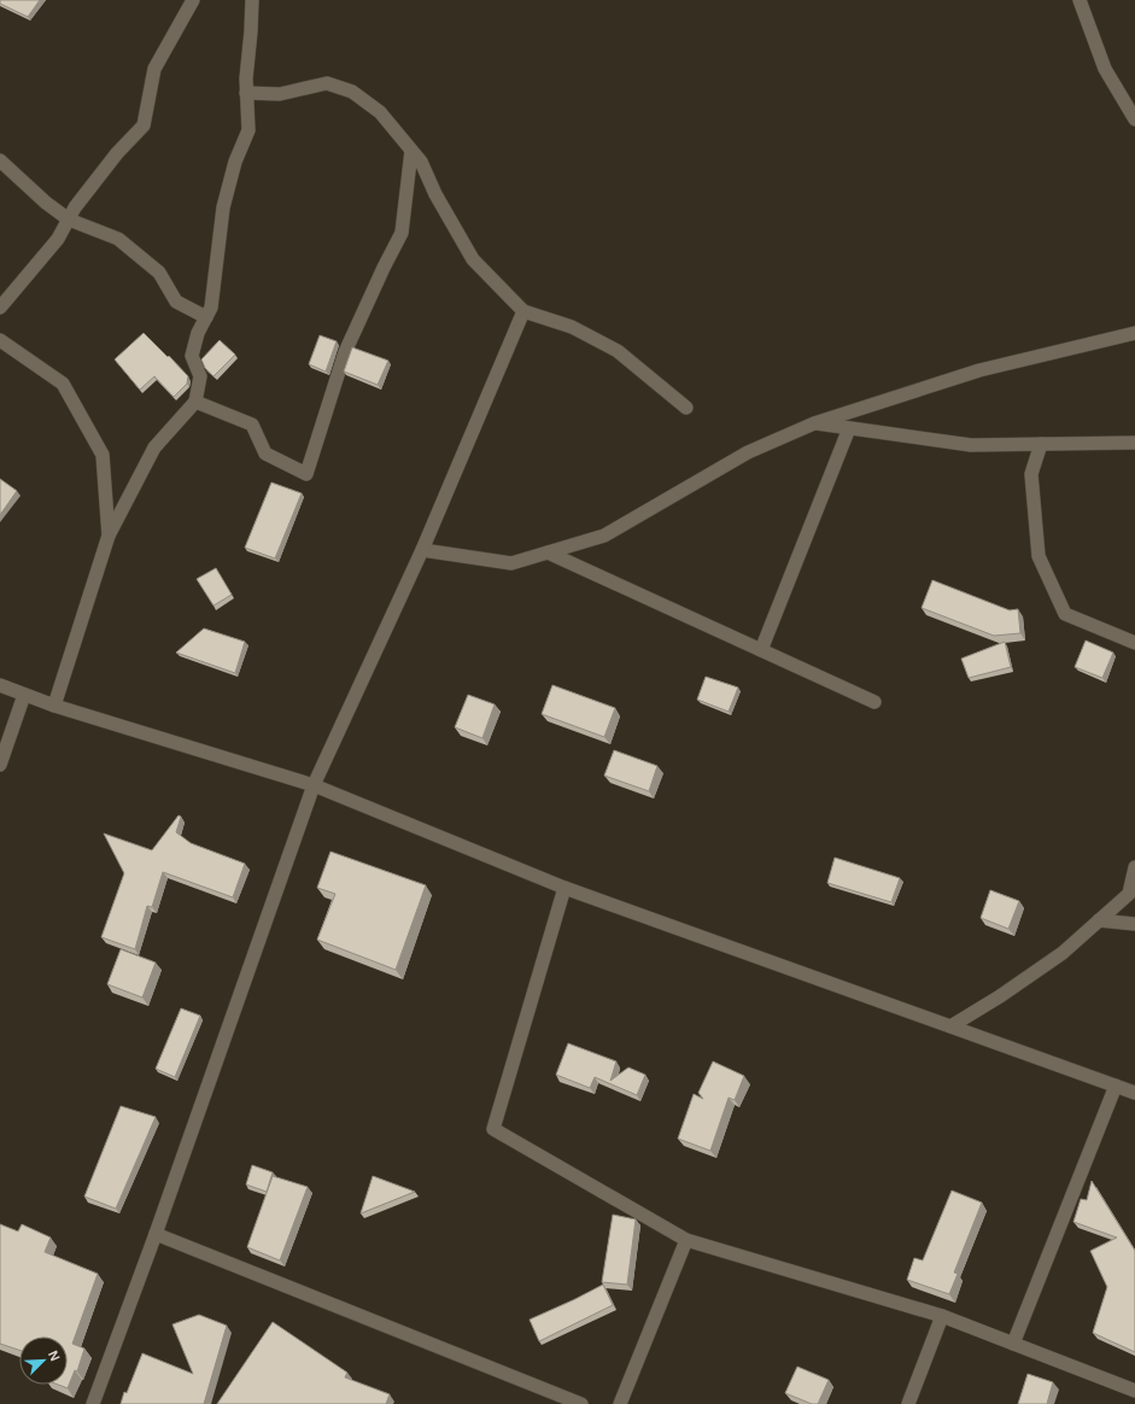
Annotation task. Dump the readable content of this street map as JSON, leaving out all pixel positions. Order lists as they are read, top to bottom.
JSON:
{
  "north": "top right"
}
